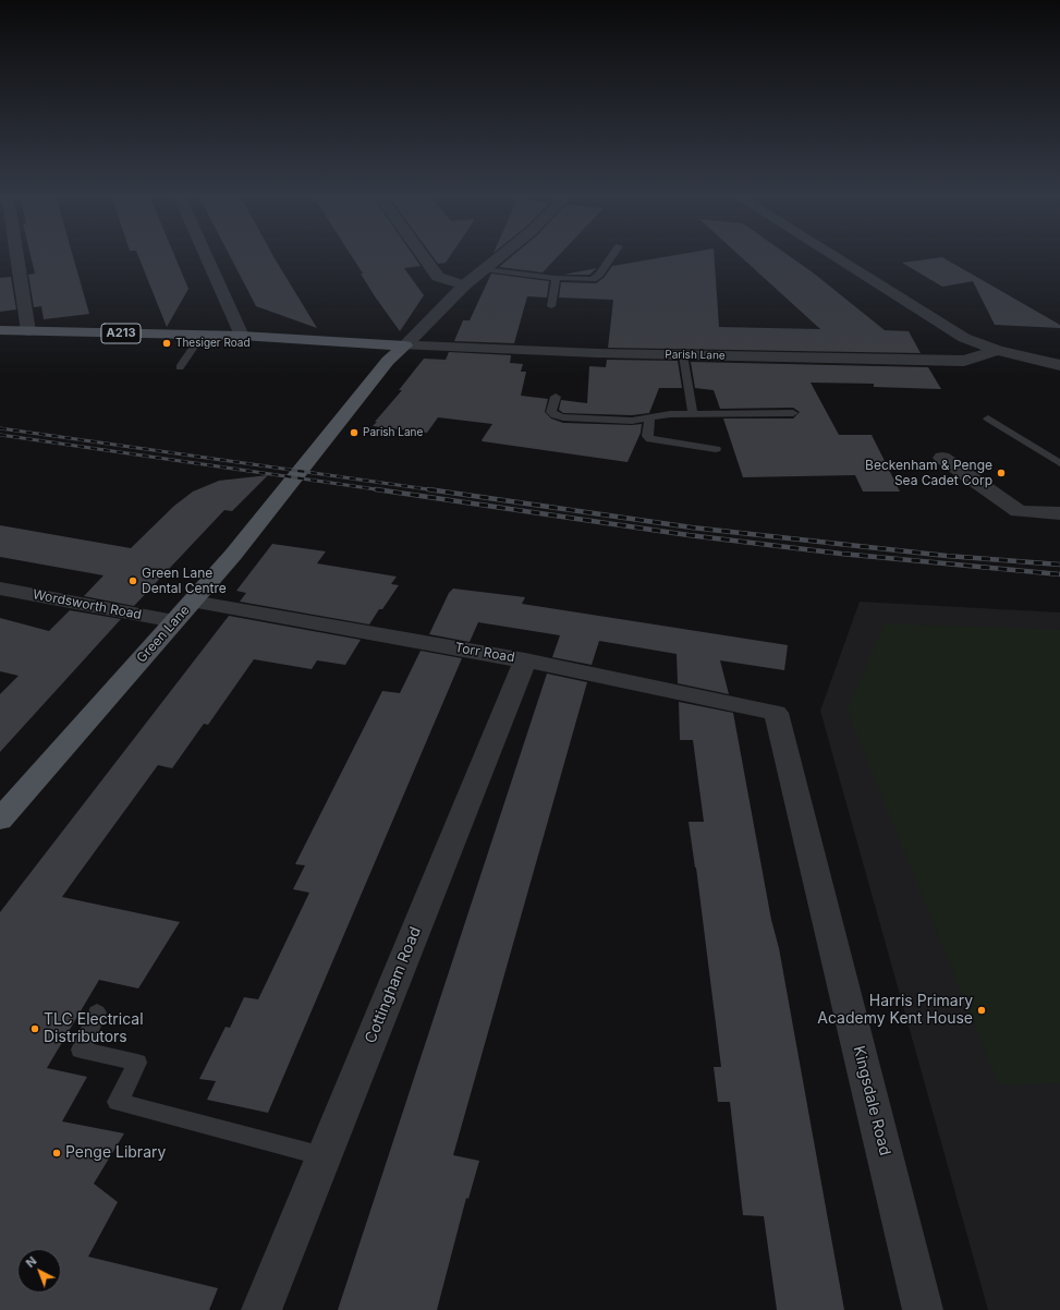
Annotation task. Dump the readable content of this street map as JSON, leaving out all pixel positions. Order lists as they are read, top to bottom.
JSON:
{
  "streets": {
    "main road": ["A213", "Parish Lane", "Green Lane"],
    "street": [
      "Wordsworth Road",
      "Torr Road",
      "Cottingham Road",
      "Kingsdale Road"
    ]
  },
  "crossings": [
    ["Parish Lane", "Green Lane"],
    ["Wordsworth Road", "Green Lane"],
    ["Green Lane", "Torr Road"],
    ["Torr Road", "Cottingham Road"],
    ["Torr Road", "Kingsdale Road"]
  ],
  "places": [
    "Thesiger Road",
    "Parish Lane",
    "Beckenham & Penge Sea Cadet Corp",
    "Green Lane Dental Centre",
    "Harris Primary Academy Kent House",
    "TLC Electrical Distributors",
    "Penge Library"
  ],
  "north": "top left"
}
